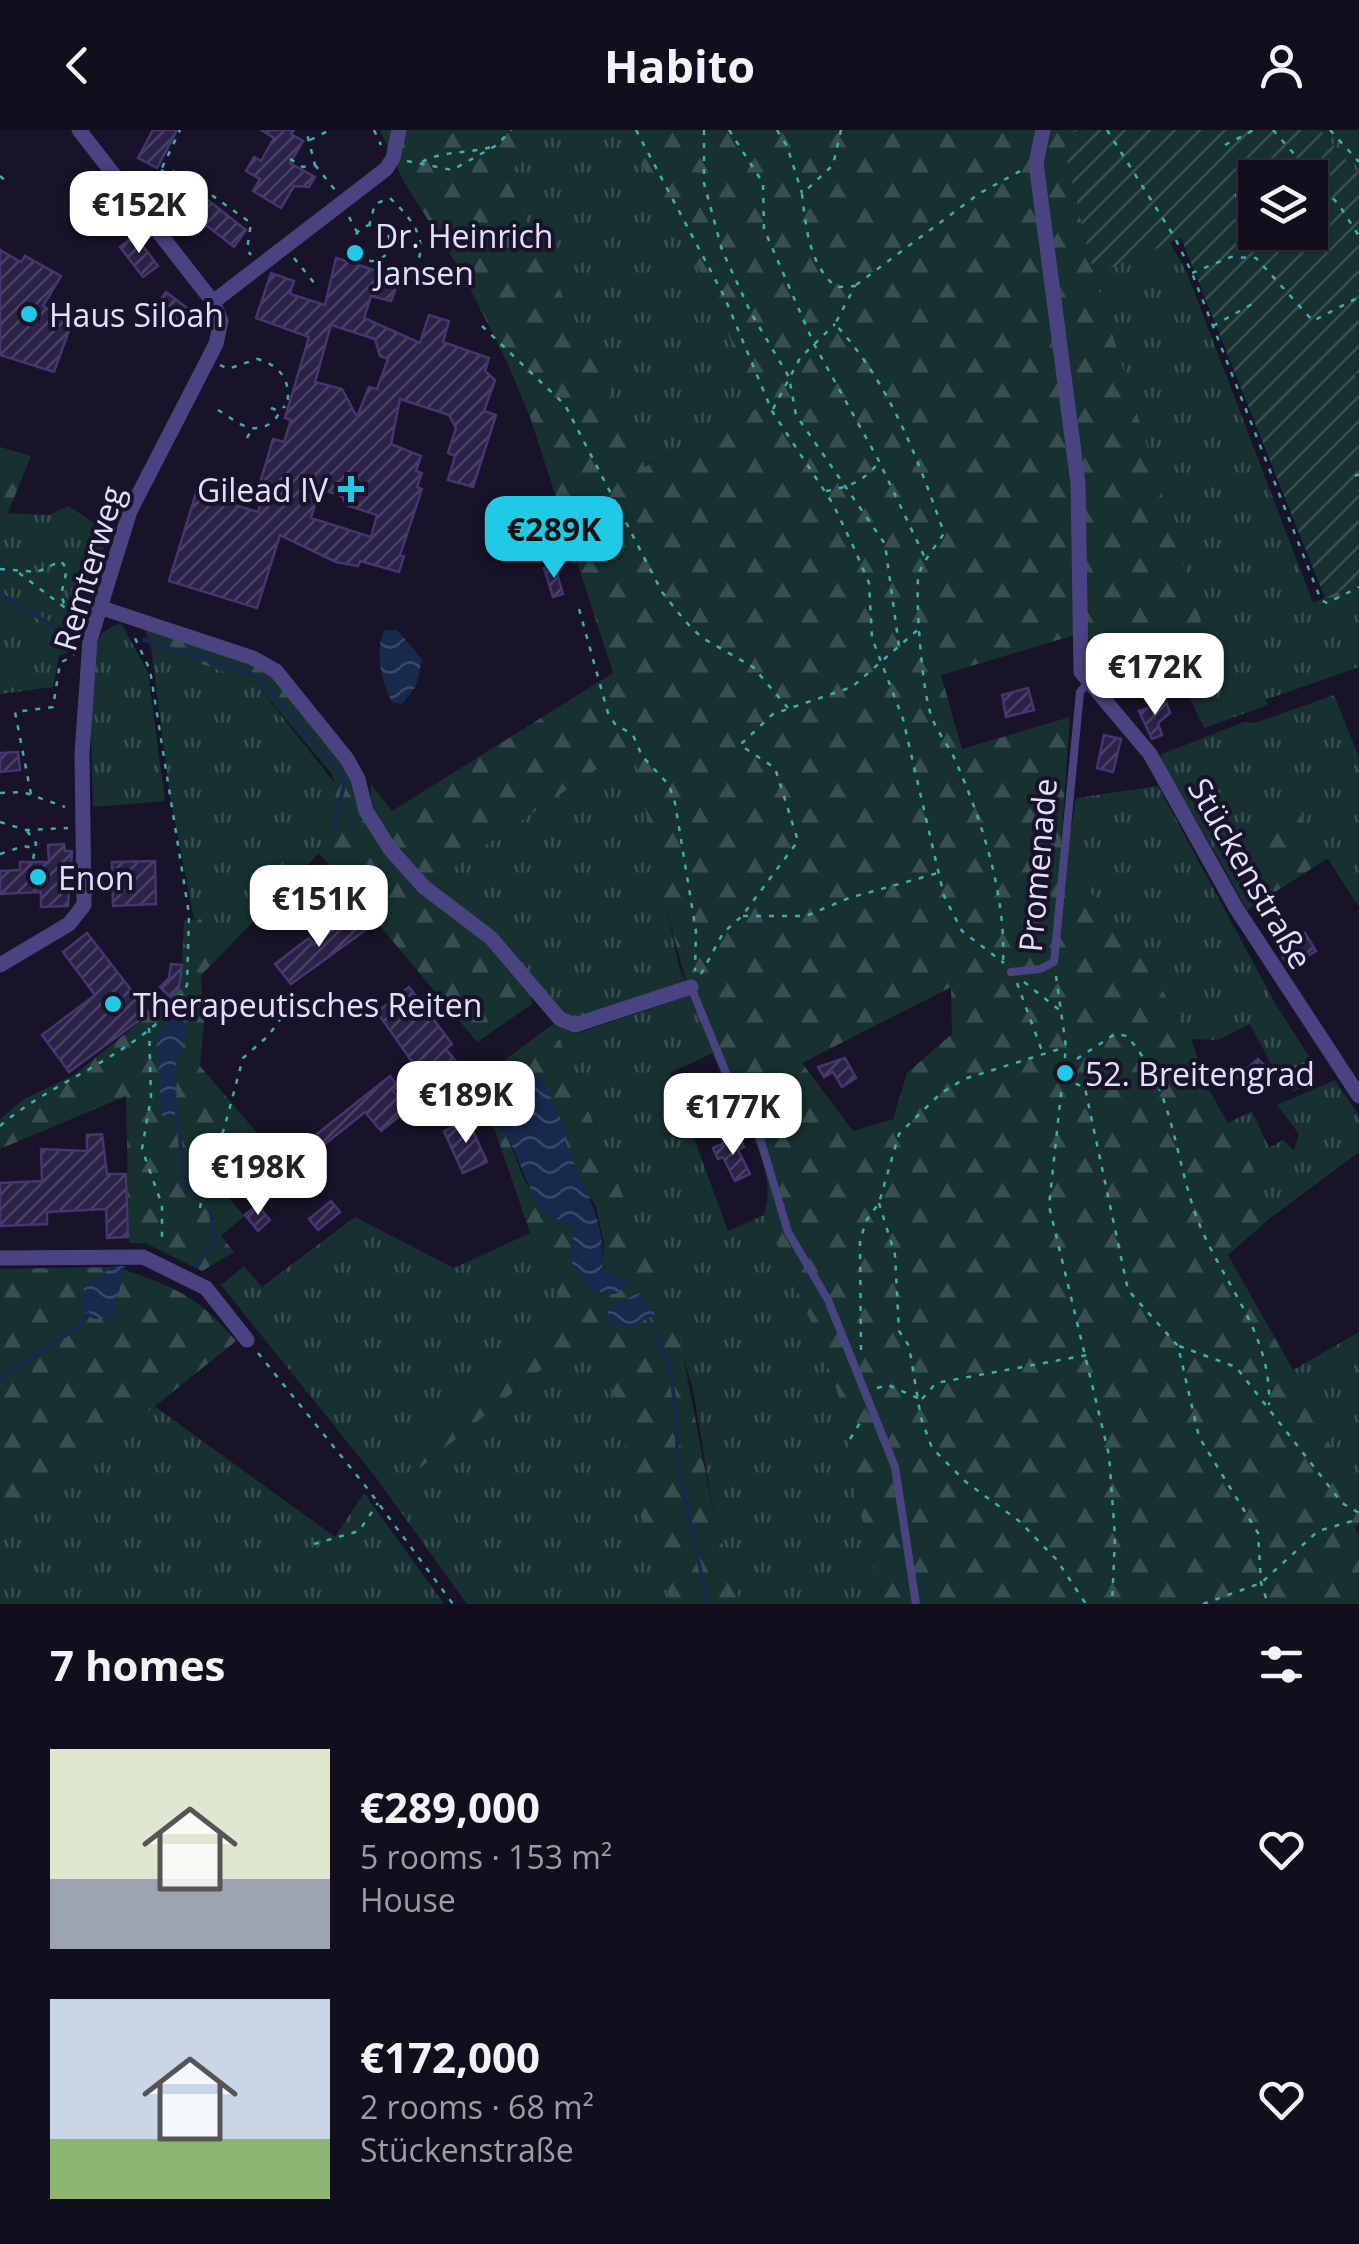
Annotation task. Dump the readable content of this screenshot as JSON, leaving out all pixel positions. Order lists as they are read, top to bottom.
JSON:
{
  "streets": {
    "street": ["Remterweg", "Promenade", "Stückenstraße"]
  },
  "crossings": [
    ["Promenade", "Stückenstraße"]
  ],
  "places": {
    "other": [
      "Dr. Heinrich Jansen",
      "Haus Siloah",
      "Enon",
      "Therapeutisches Reiten",
      "52. Breitengrad"
    ],
    "health": ["Gilead IV"]
  },
  "page": {
    "header": "Habito",
    "price": [
      "€152K",
      "€289K",
      "€172K",
      "€151K",
      "€189K",
      "€177K",
      "€198K"
    ],
    "heading": "7 homes",
    "list": [
      {
        "name": "€289,000",
        "note": "5 rooms · 153 m² · House"
      },
      {
        "name": "€172,000",
        "note": "2 rooms · 68 m² · Stückenstraße"
      }
    ]
  }
}
